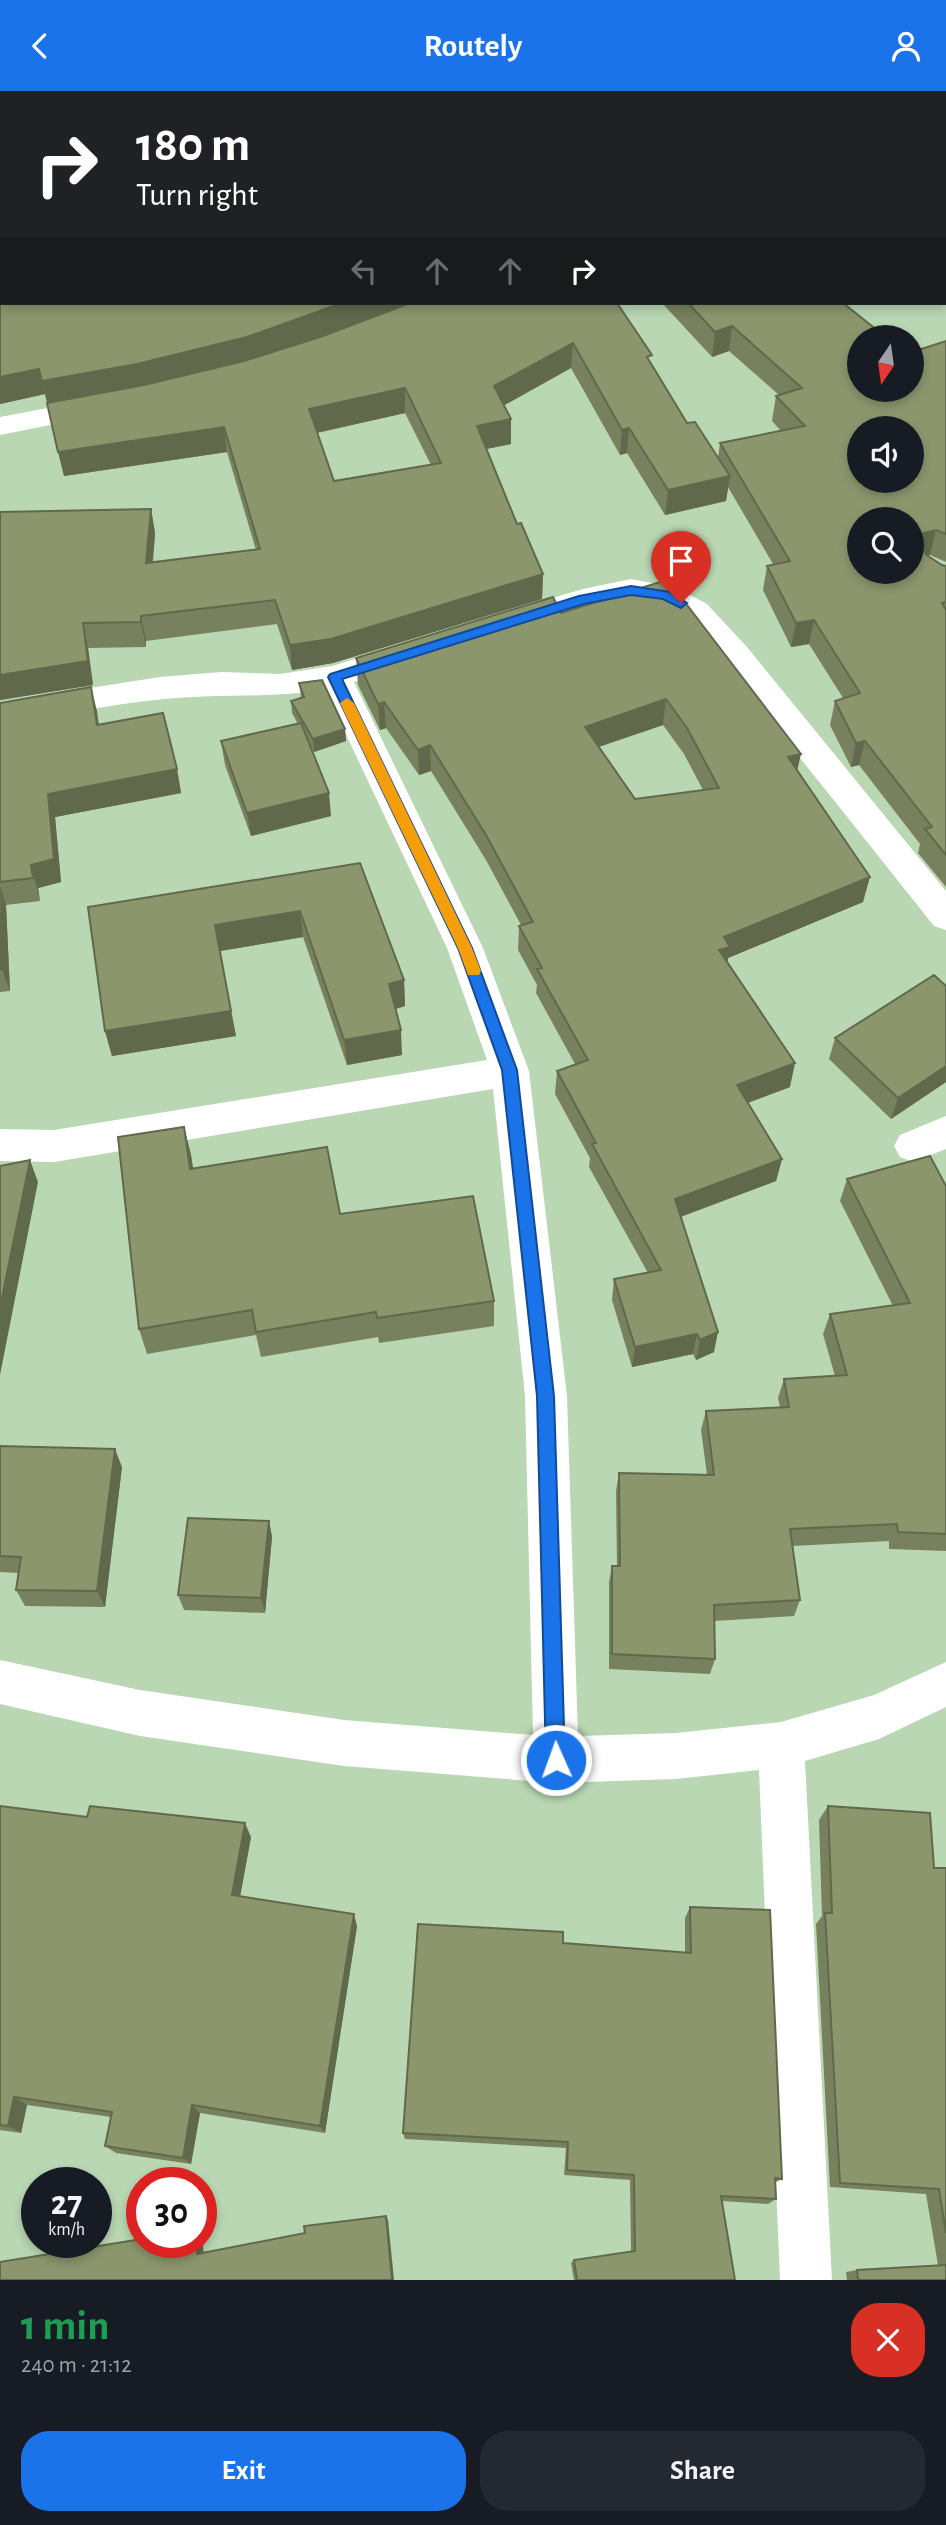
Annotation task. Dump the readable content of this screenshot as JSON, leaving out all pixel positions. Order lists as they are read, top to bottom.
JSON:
{
  "north": "bottom",
  "page": {
    "header": "Routely",
    "turn": ["180 m", "Turn right"],
    "speed": "27 km/h",
    "limit": "30",
    "heading": ["1 min", "240 m · 21:12"],
    "buttons": ["Exit", "Share"]
  }
}
